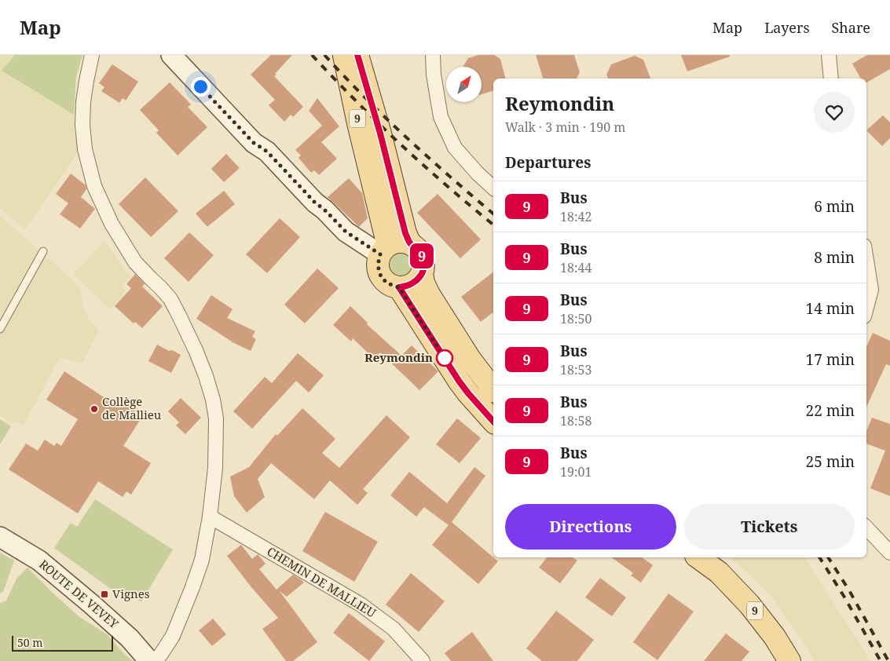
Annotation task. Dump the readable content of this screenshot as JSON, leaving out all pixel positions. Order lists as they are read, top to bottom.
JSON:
{
  "streets": {
    "main road": ["9"],
    "street": ["CHEMIN DE MALLIEU", "ROUTE DE VEVEY"]
  },
  "places": {
    "other": ["Reymondin", "Collège de Mallieu"],
    "transit": ["Vignes"]
  },
  "lines": ["bus line 9"],
  "scale_bar": "50 m",
  "north": "top right",
  "page": {
    "header": "Map",
    "nav": ["Map", "Layers", "Share"],
    "on_map": "9",
    "heading": [
      ["Reymondin", "Walk · 3 min · 190 m"],
      "Departures"
    ],
    "list": [
      {
        "mark": "9",
        "name": "Bus",
        "note": "18:42",
        "value": "6 min"
      },
      {
        "mark": "9",
        "name": "Bus",
        "note": "18:44",
        "value": "8 min"
      },
      {
        "mark": "9",
        "name": "Bus",
        "note": "18:50",
        "value": "14 min"
      },
      {
        "mark": "9",
        "name": "Bus",
        "note": "18:53",
        "value": "17 min"
      },
      {
        "mark": "9",
        "name": "Bus",
        "note": "18:58",
        "value": "22 min"
      },
      {
        "mark": "9",
        "name": "Bus",
        "note": "19:01",
        "value": "25 min"
      }
    ],
    "buttons": ["Directions", "Tickets"],
    "scale": "50 m"
  }
}
